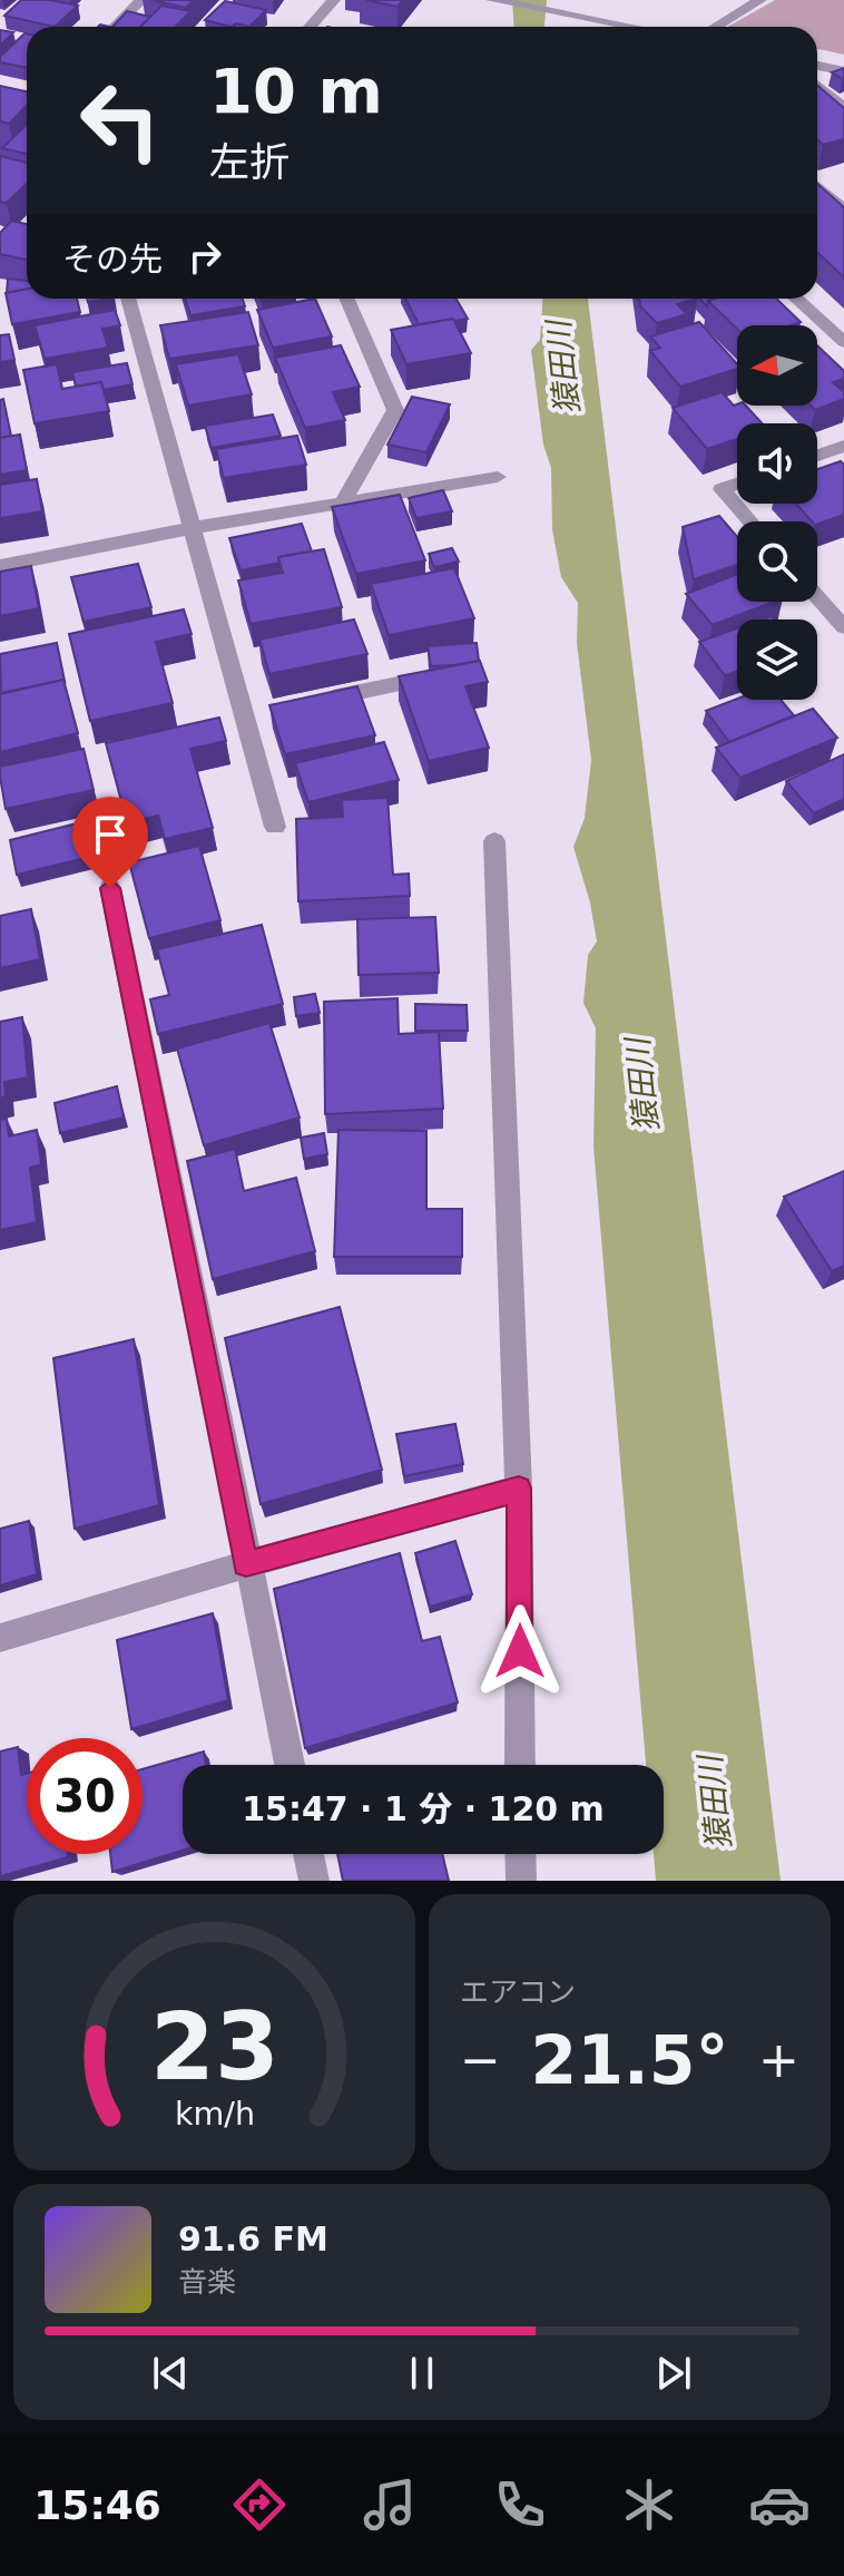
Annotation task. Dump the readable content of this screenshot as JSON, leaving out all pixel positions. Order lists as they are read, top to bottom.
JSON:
{
  "water": ["猿田川"],
  "north": "left",
  "page": {
    "turn": ["10 m", "左折"],
    "then": "その先",
    "limit": "30",
    "trip": "15:47 · 1 分 · 120 m",
    "tile": "エアコン",
    "heat": ["−", "21.5°", "+"],
    "song": ["91.6 FM", "音楽"],
    "tabs": "15:46",
    "gauge": ["23", "km/h"]
  }
}
